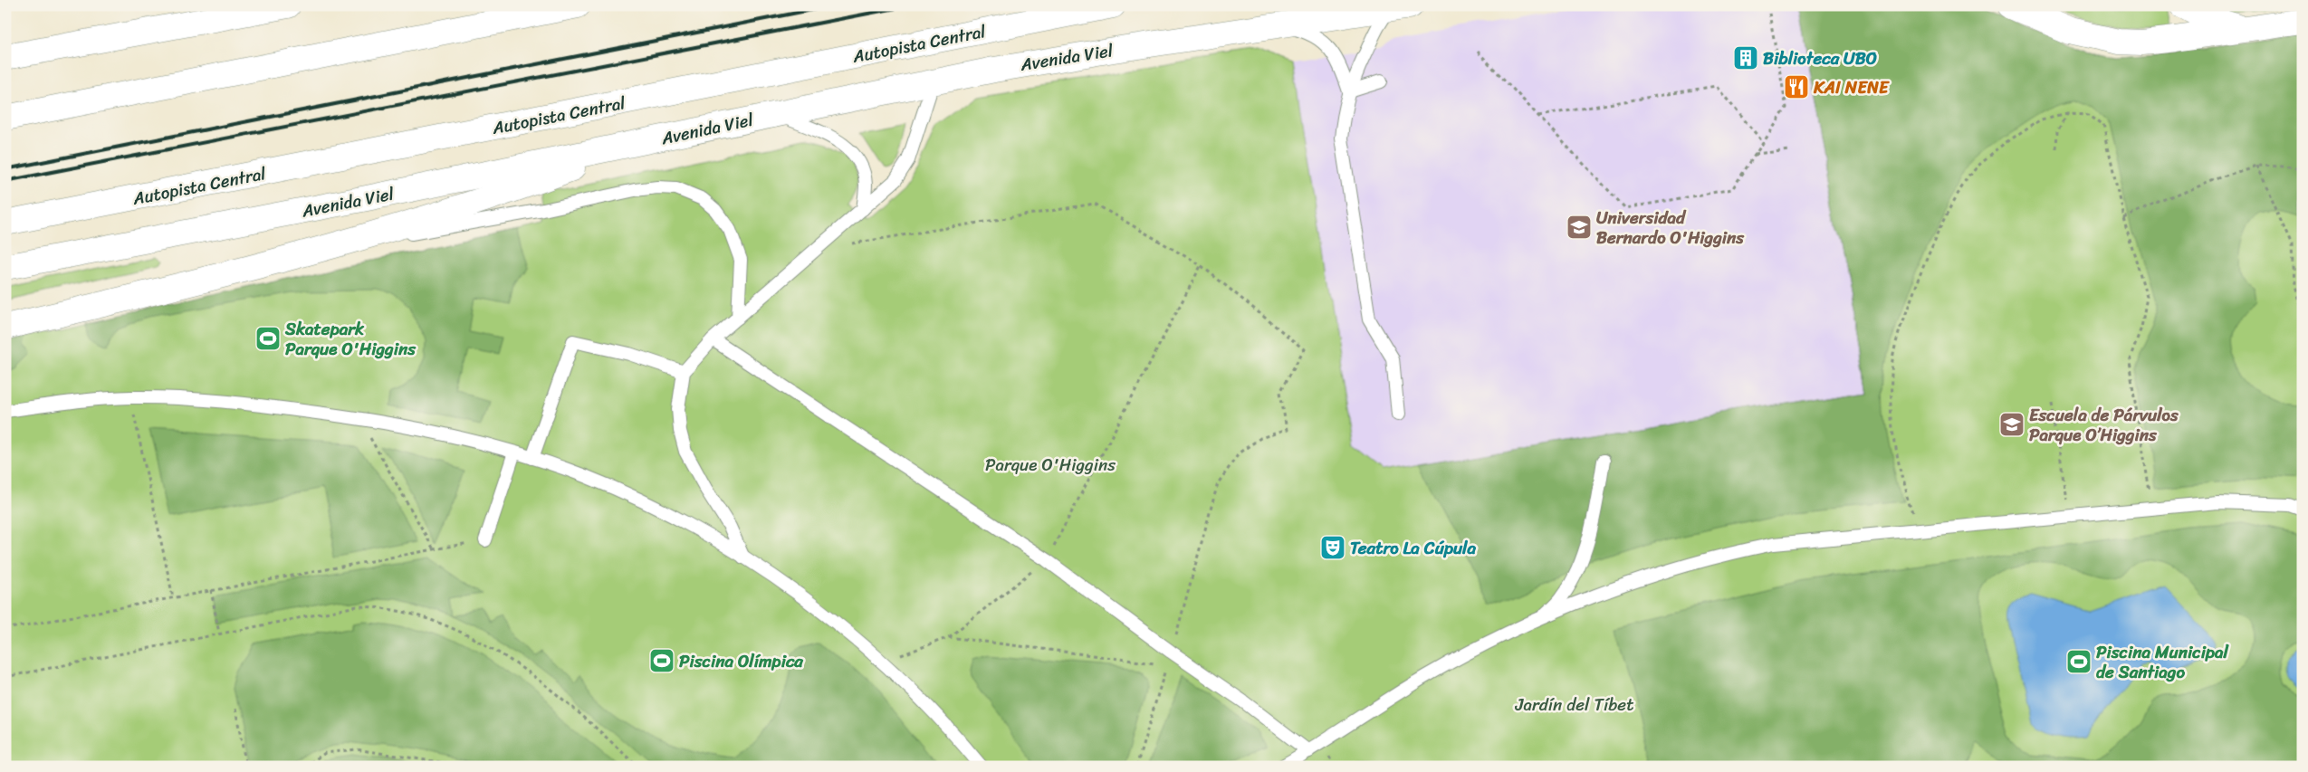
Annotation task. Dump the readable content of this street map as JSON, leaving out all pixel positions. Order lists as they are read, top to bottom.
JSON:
{
  "streets": {
    "main road": ["Autopista Central", "Avenida Viel"]
  },
  "parks": ["Parque O'Higgins", "Jardín del Tíbet"],
  "places": {
    "building": ["Biblioteca UBO"],
    "restaurant": ["KAI NENE"],
    "school or university": ["Universidad Bernardo O'Higgins", "Escuela de Párvulos Parque O’Higgins"],
    "sports": ["Skatepark Parque O'Higgins", "Piscina Olímpica", "Piscina Municipal de Santiago"],
    "theatre": ["Teatro La Cúpula"]
  }
}
